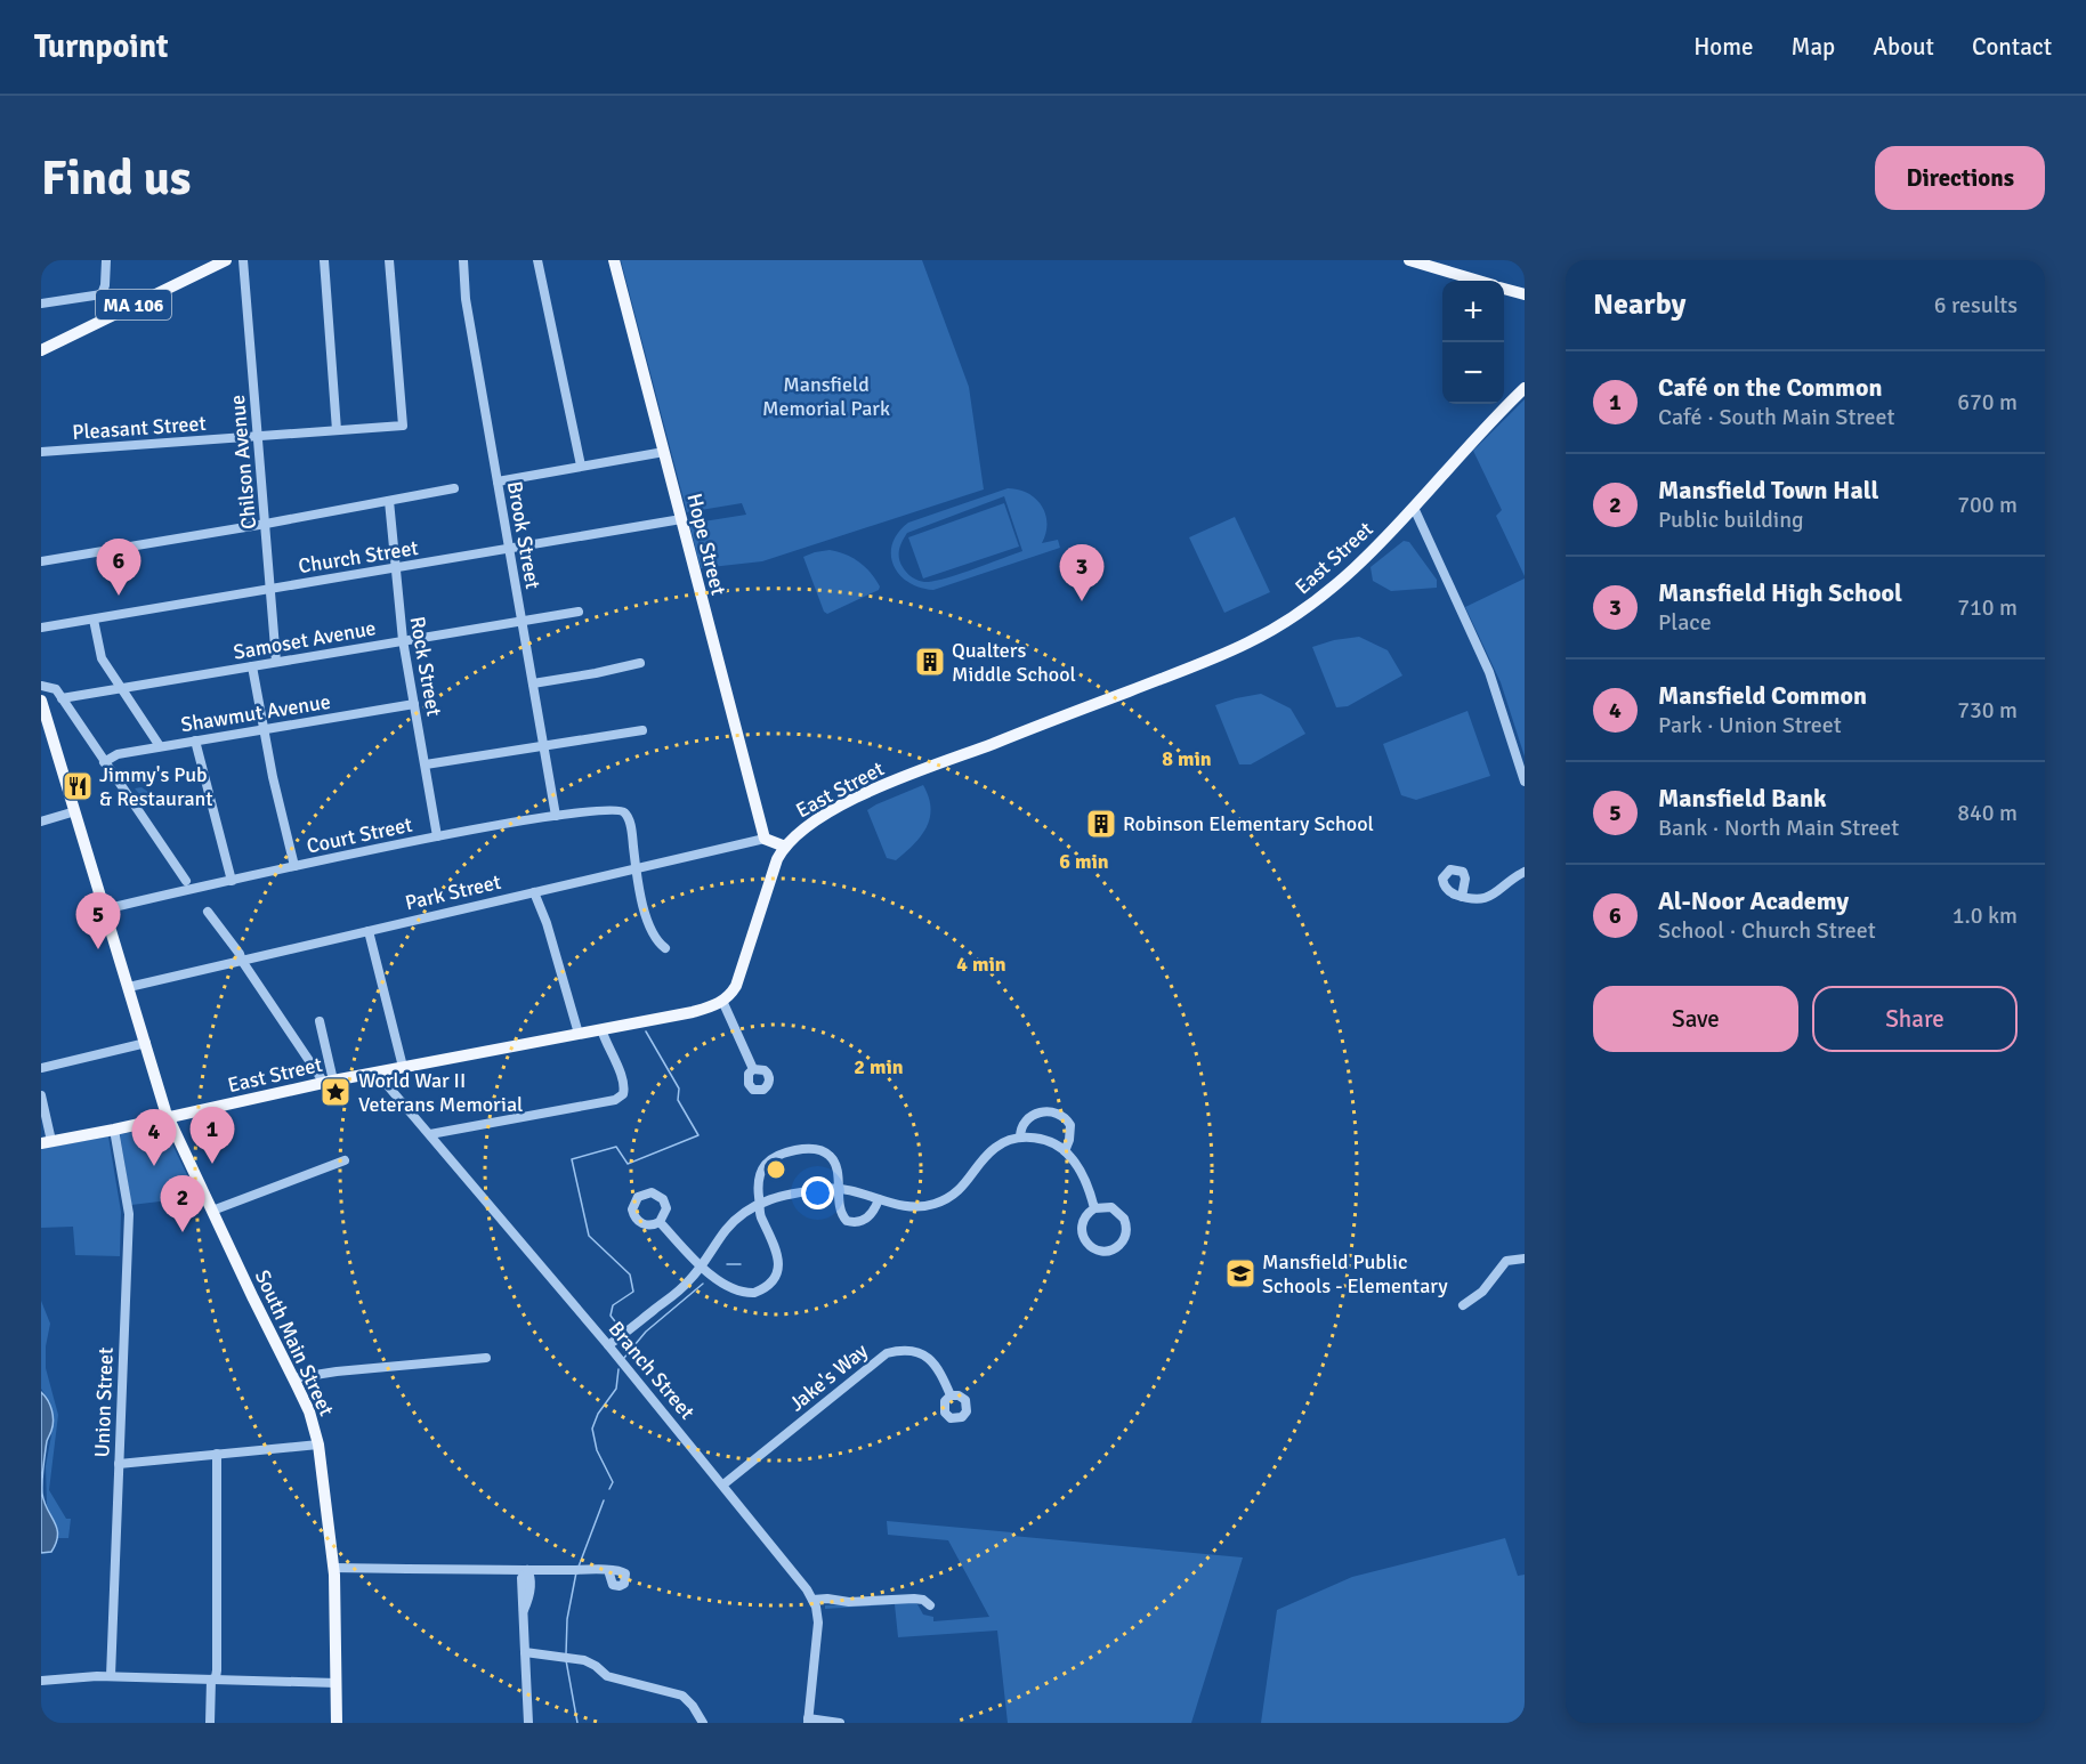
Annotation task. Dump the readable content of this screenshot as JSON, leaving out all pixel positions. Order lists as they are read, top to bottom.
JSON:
{
  "streets": {
    "main road": [
      "MA 106",
      "Hope Street",
      "East Street",
      "South Main Street"
    ],
    "street": [
      "Pleasant Street",
      "Chilson Avenue",
      "Brook Street",
      "Church Street",
      "Samoset Avenue",
      "Rock Street",
      "Shawmut Avenue",
      "Court Street",
      "Park Street",
      "Branch Street",
      "Jake's Way",
      "Union Street"
    ]
  },
  "crossings": [
    ["Pleasant Street", "Chilson Avenue"],
    ["Chilson Avenue", "Church Street"],
    ["Chilson Avenue", "Samoset Avenue"],
    ["Brook Street", "Church Street"],
    ["Brook Street", "Samoset Avenue"],
    ["Brook Street", "Court Street"],
    ["Hope Street", "Church Street"],
    ["Hope Street", "Park Street"],
    ["Church Street", "Rock Street"],
    ["East Street", "South Main Street"],
    ["East Street", "Branch Street"],
    ["East Street", "Union Street"],
    ["Samoset Avenue", "Rock Street"],
    ["Rock Street", "Shawmut Avenue"],
    ["Rock Street", "Court Street"],
    ["Court Street", "Park Street"],
    ["Court Street", "South Main Street"],
    ["Park Street", "South Main Street"],
    ["Branch Street", "Jake's Way"]
  ],
  "parks": ["Mansfield Memorial Park"],
  "places": {
    "building": ["Qualters Middle School", "Robinson Elementary School"],
    "restaurant": ["Jimmy's Pub & Restaurant"],
    "place": ["World War II Veterans Memorial"],
    "school or university": ["Mansfield Public Schools - Elementary"]
  },
  "page": {
    "header": "Turnpoint",
    "nav": [
      "Home",
      "Map",
      "About",
      "Contact"
    ],
    "buttons": [
      "Directions",
      ["Save", "Share"]
    ],
    "title": "Find us",
    "heading": ["Nearby", "6 results"],
    "map_buttons": ["+", "−"],
    "list": [
      {
        "mark": "1",
        "name": "Café on the Common",
        "note": "Café · South Main Street",
        "value": "670 m"
      },
      {
        "mark": "2",
        "name": "Mansfield Town Hall",
        "note": "Public building",
        "value": "700 m"
      },
      {
        "mark": "3",
        "name": "Mansfield High School",
        "note": "Place",
        "value": "710 m"
      },
      {
        "mark": "4",
        "name": "Mansfield Common",
        "note": "Park · Union Street",
        "value": "730 m"
      },
      {
        "mark": "5",
        "name": "Mansfield Bank",
        "note": "Bank · North Main Street",
        "value": "840 m"
      },
      {
        "mark": "6",
        "name": "Al-Noor Academy",
        "note": "School · Church Street",
        "value": "1.0 km"
      }
    ],
    "pins": [
      "6",
      "3",
      "5",
      "1",
      "4",
      "2"
    ]
  },
  "rings": [
    "8 min",
    "6 min",
    "4 min",
    "2 min"
  ]
}
